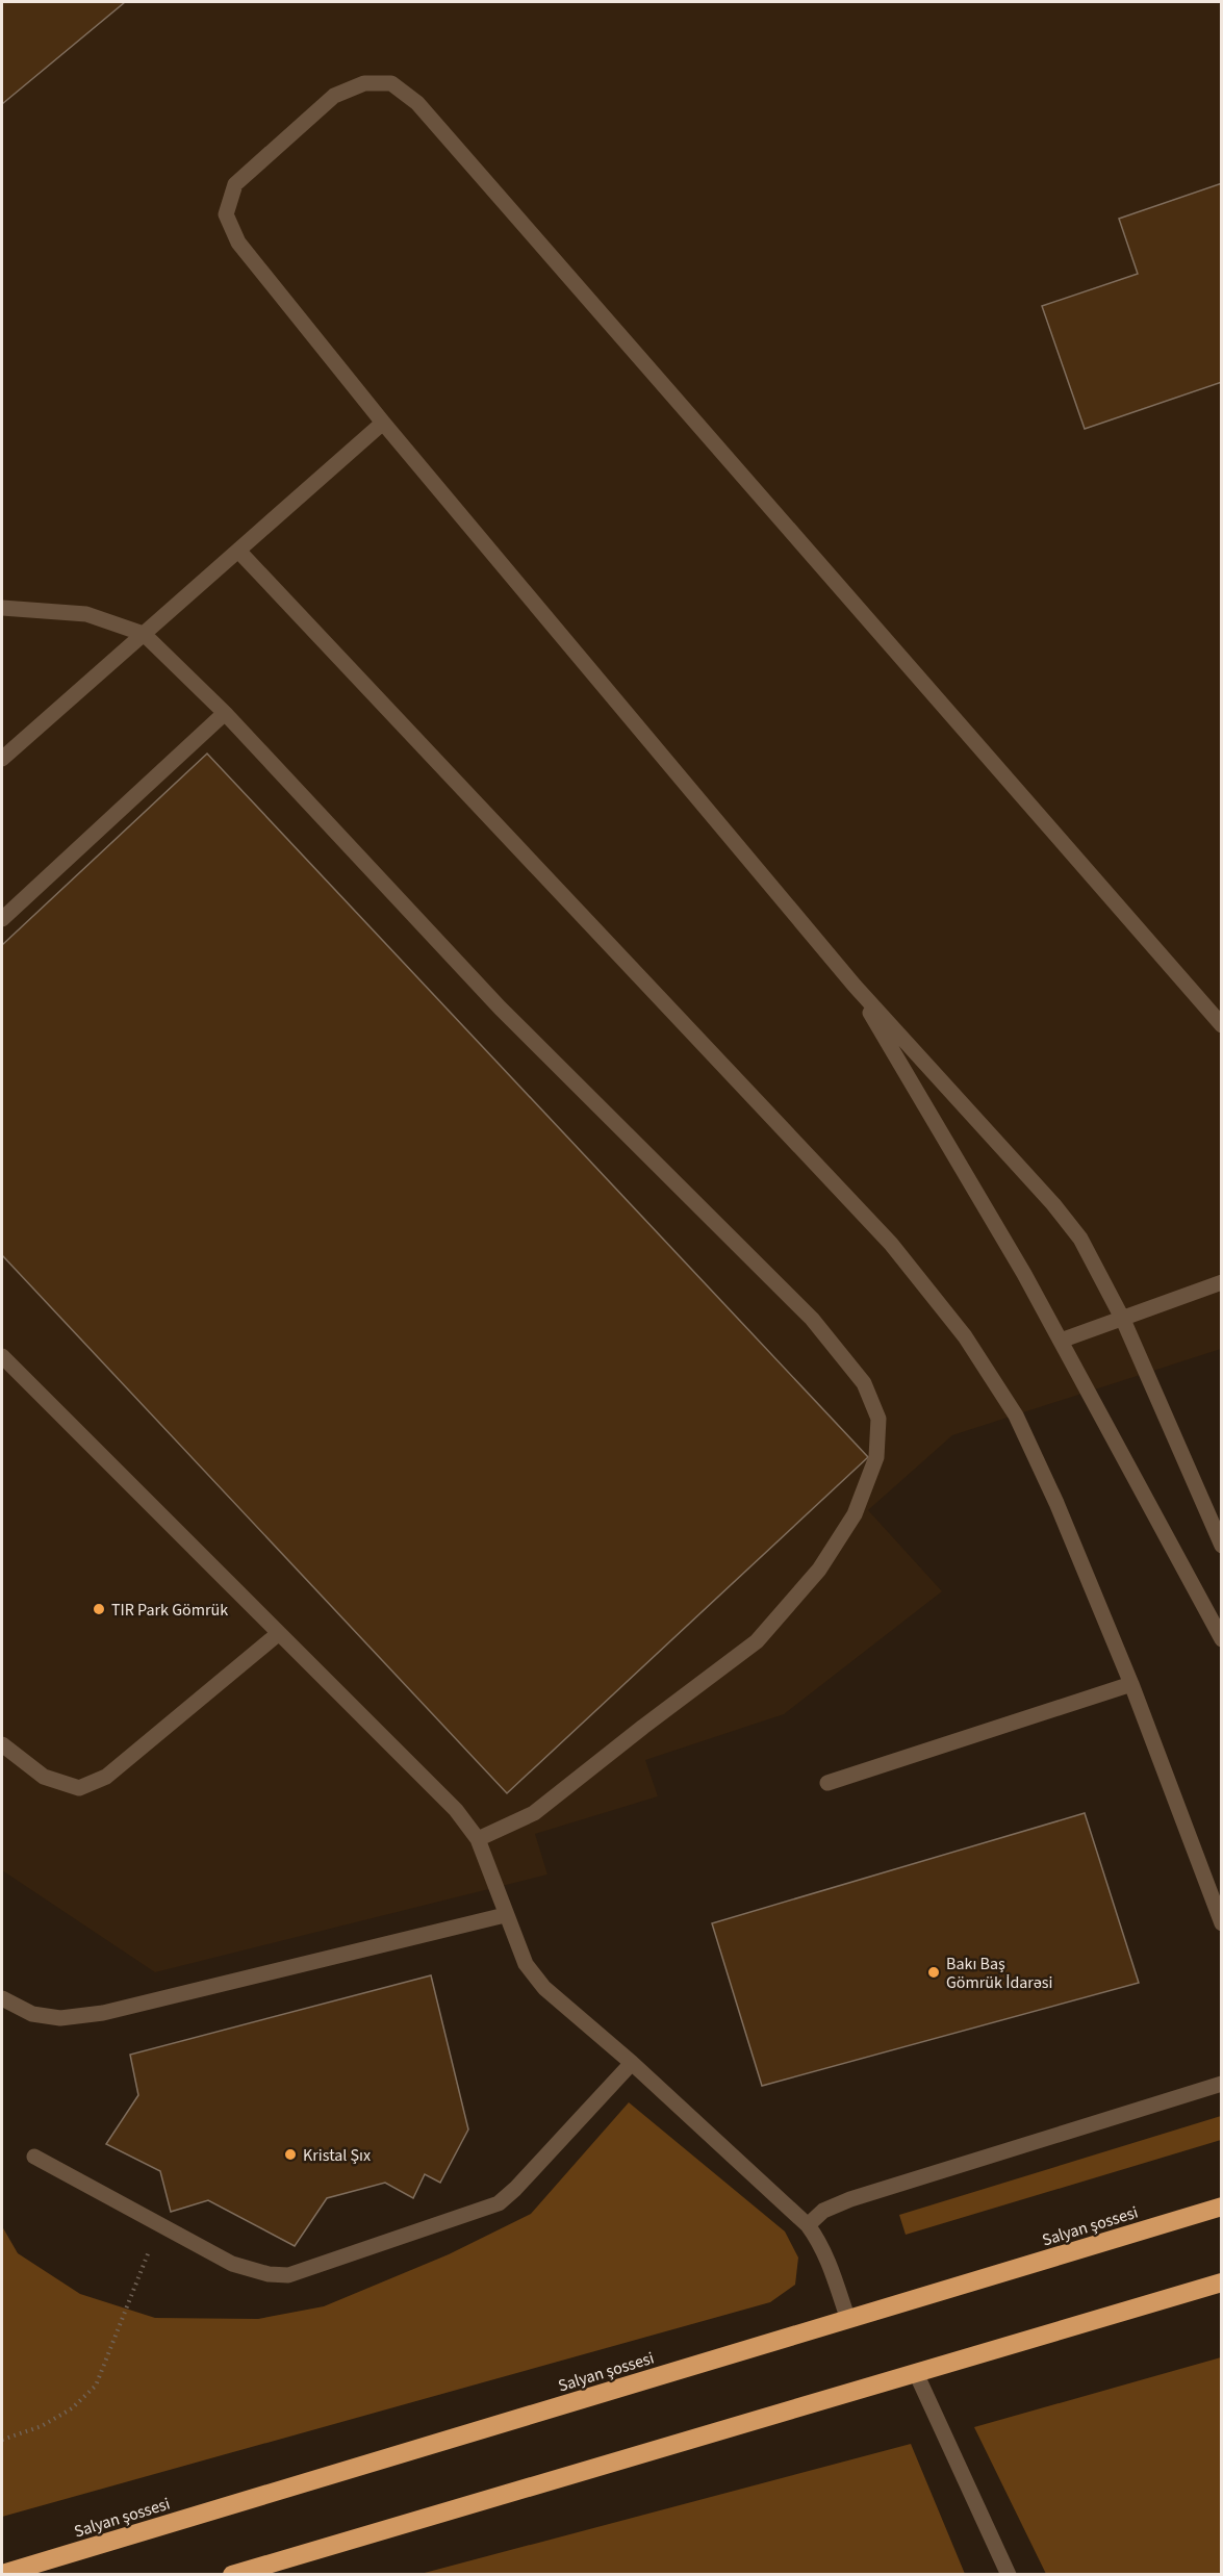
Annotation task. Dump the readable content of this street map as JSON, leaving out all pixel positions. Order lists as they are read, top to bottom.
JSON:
{
  "streets": {
    "highway": ["Salyan şossesi"]
  },
  "places": ["TIR Park Gömrük", "Bakı Baş Gömrük İdarəsi", "Kristal Şıx"]
}
